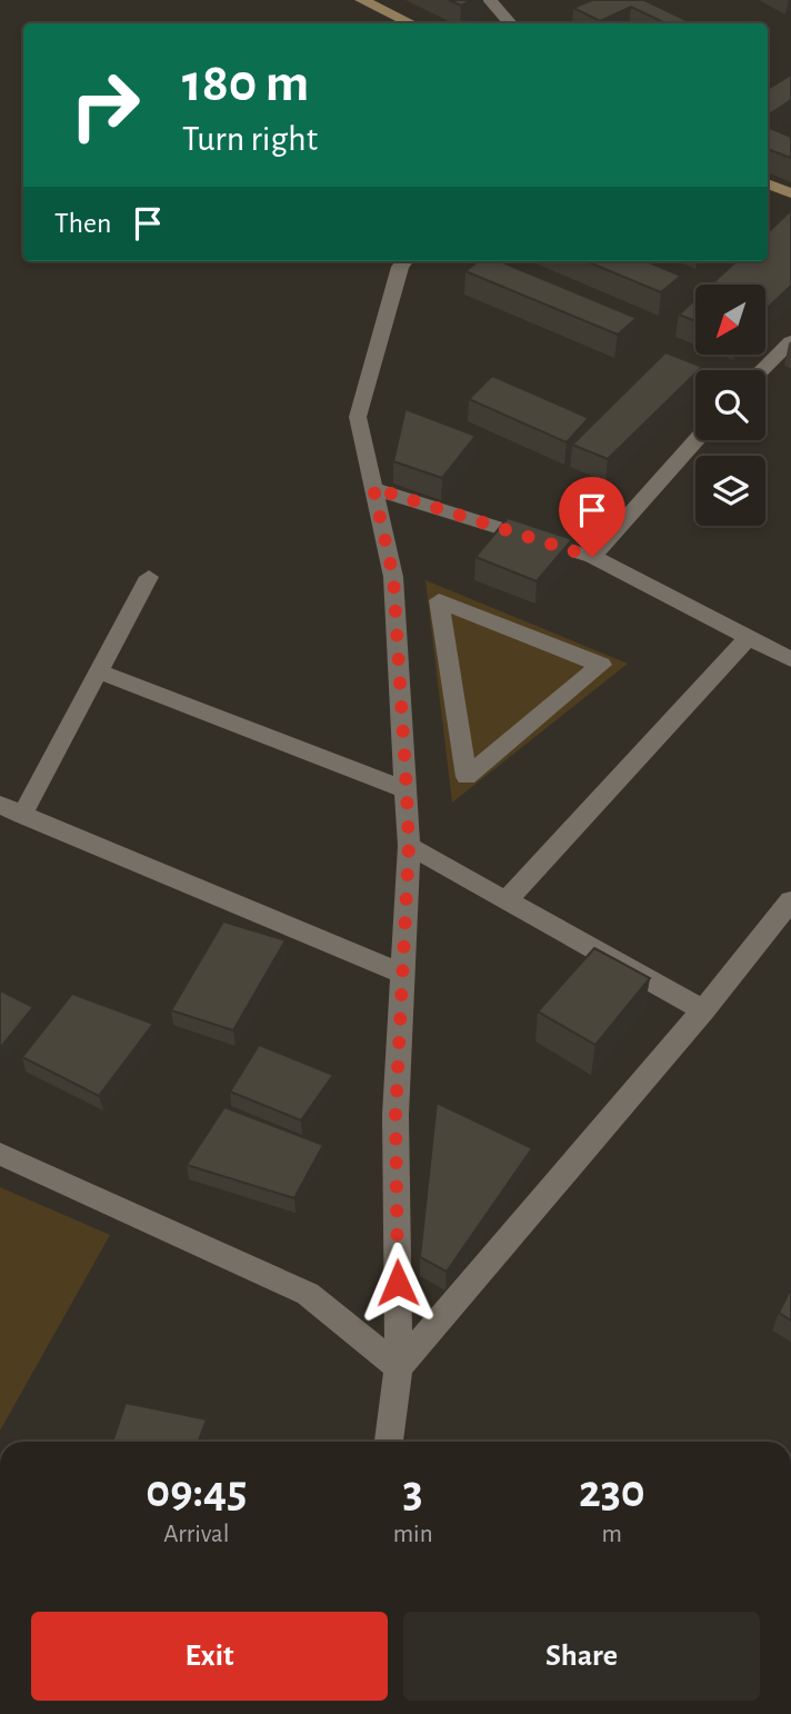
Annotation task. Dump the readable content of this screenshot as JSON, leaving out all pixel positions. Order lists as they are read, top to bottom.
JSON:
{
  "north": "bottom left",
  "page": {
    "turn": ["180 m", "Turn right"],
    "then": "Then",
    "eta": [
      "09:45",
      "Arrival",
      "3",
      "min",
      "230",
      "m"
    ],
    "buttons": ["Exit", "Share"]
  }
}
